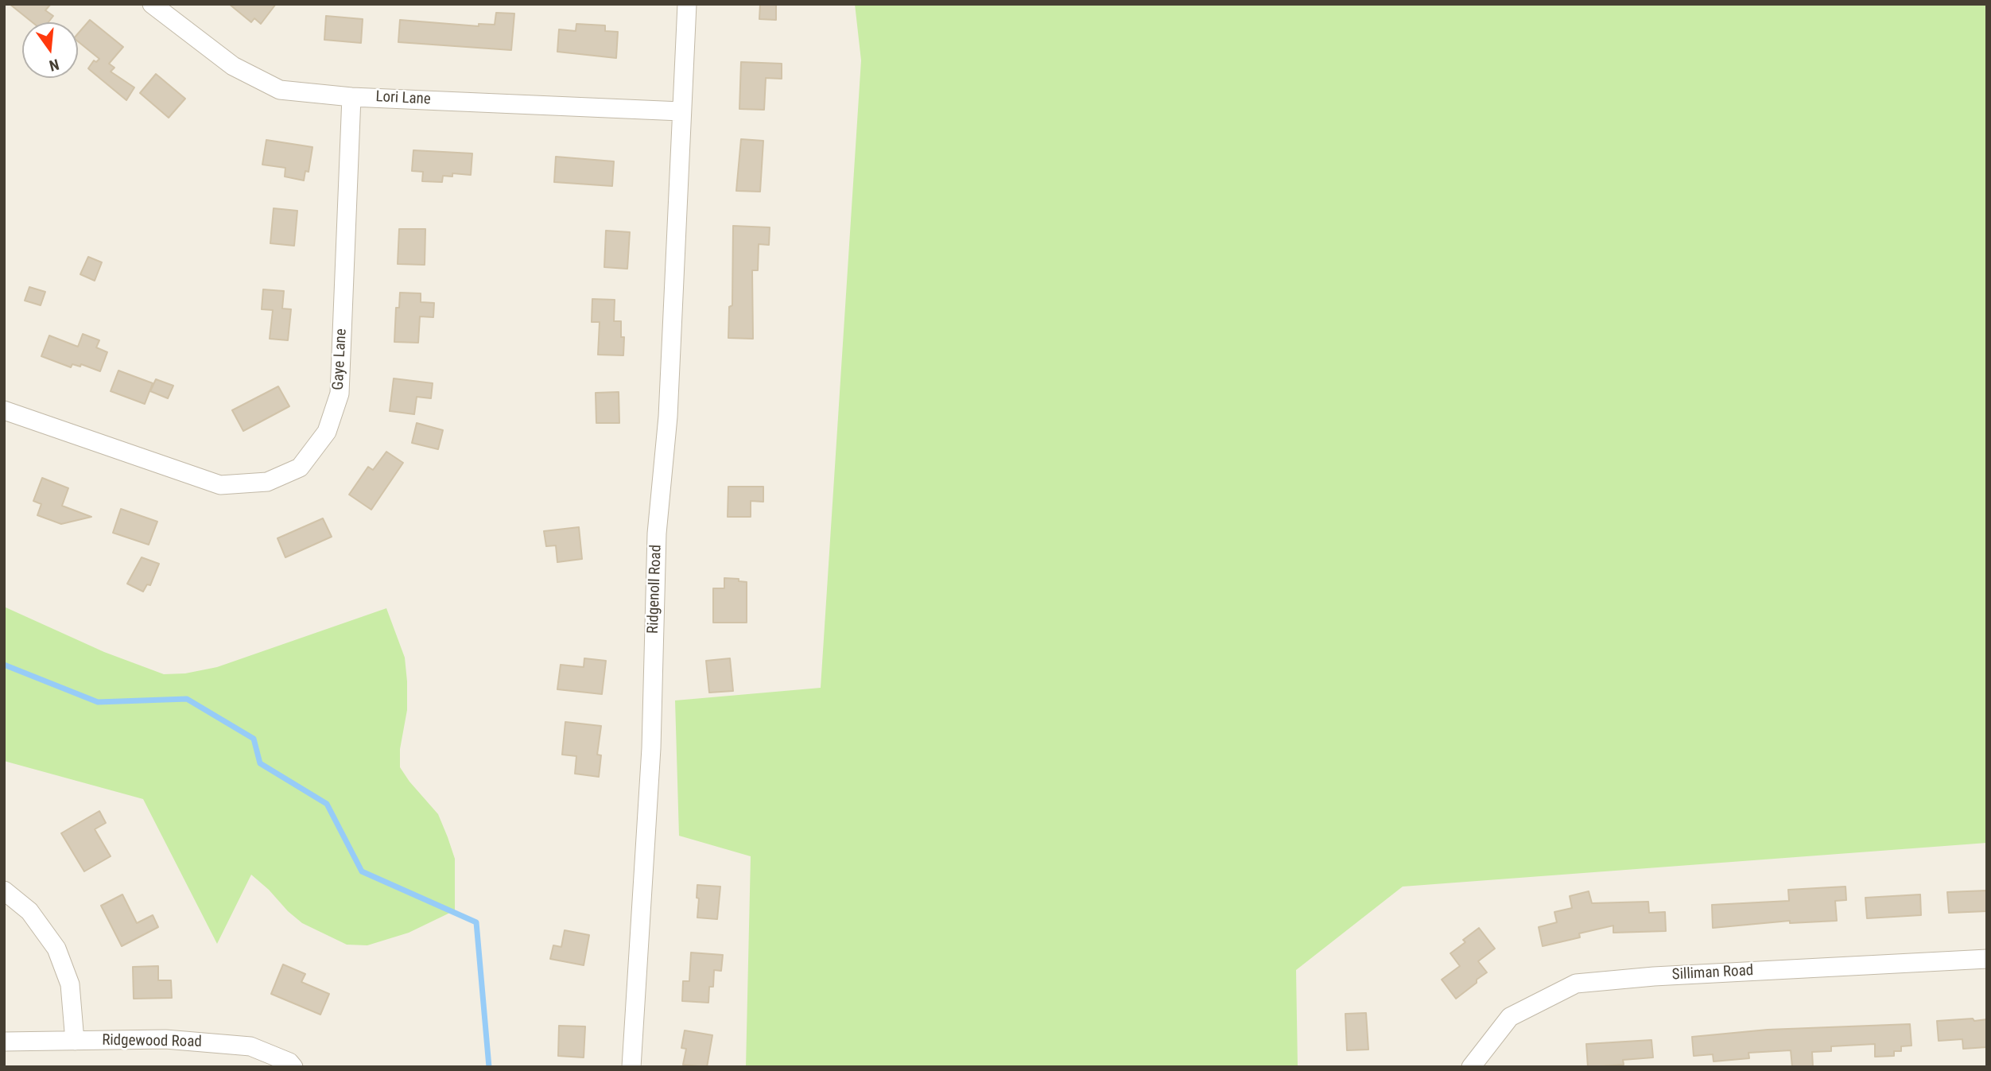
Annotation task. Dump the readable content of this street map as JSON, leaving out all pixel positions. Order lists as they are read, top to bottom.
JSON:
{
  "streets": {
    "street": [
      "Lori Lane",
      "Gaye Lane",
      "Ridgenoll Road",
      "Silliman Road",
      "Ridgewood Road"
    ]
  },
  "crossings": [
    ["Lori Lane", "Gaye Lane"],
    ["Lori Lane", "Ridgenoll Road"]
  ],
  "north": "bottom"
}
